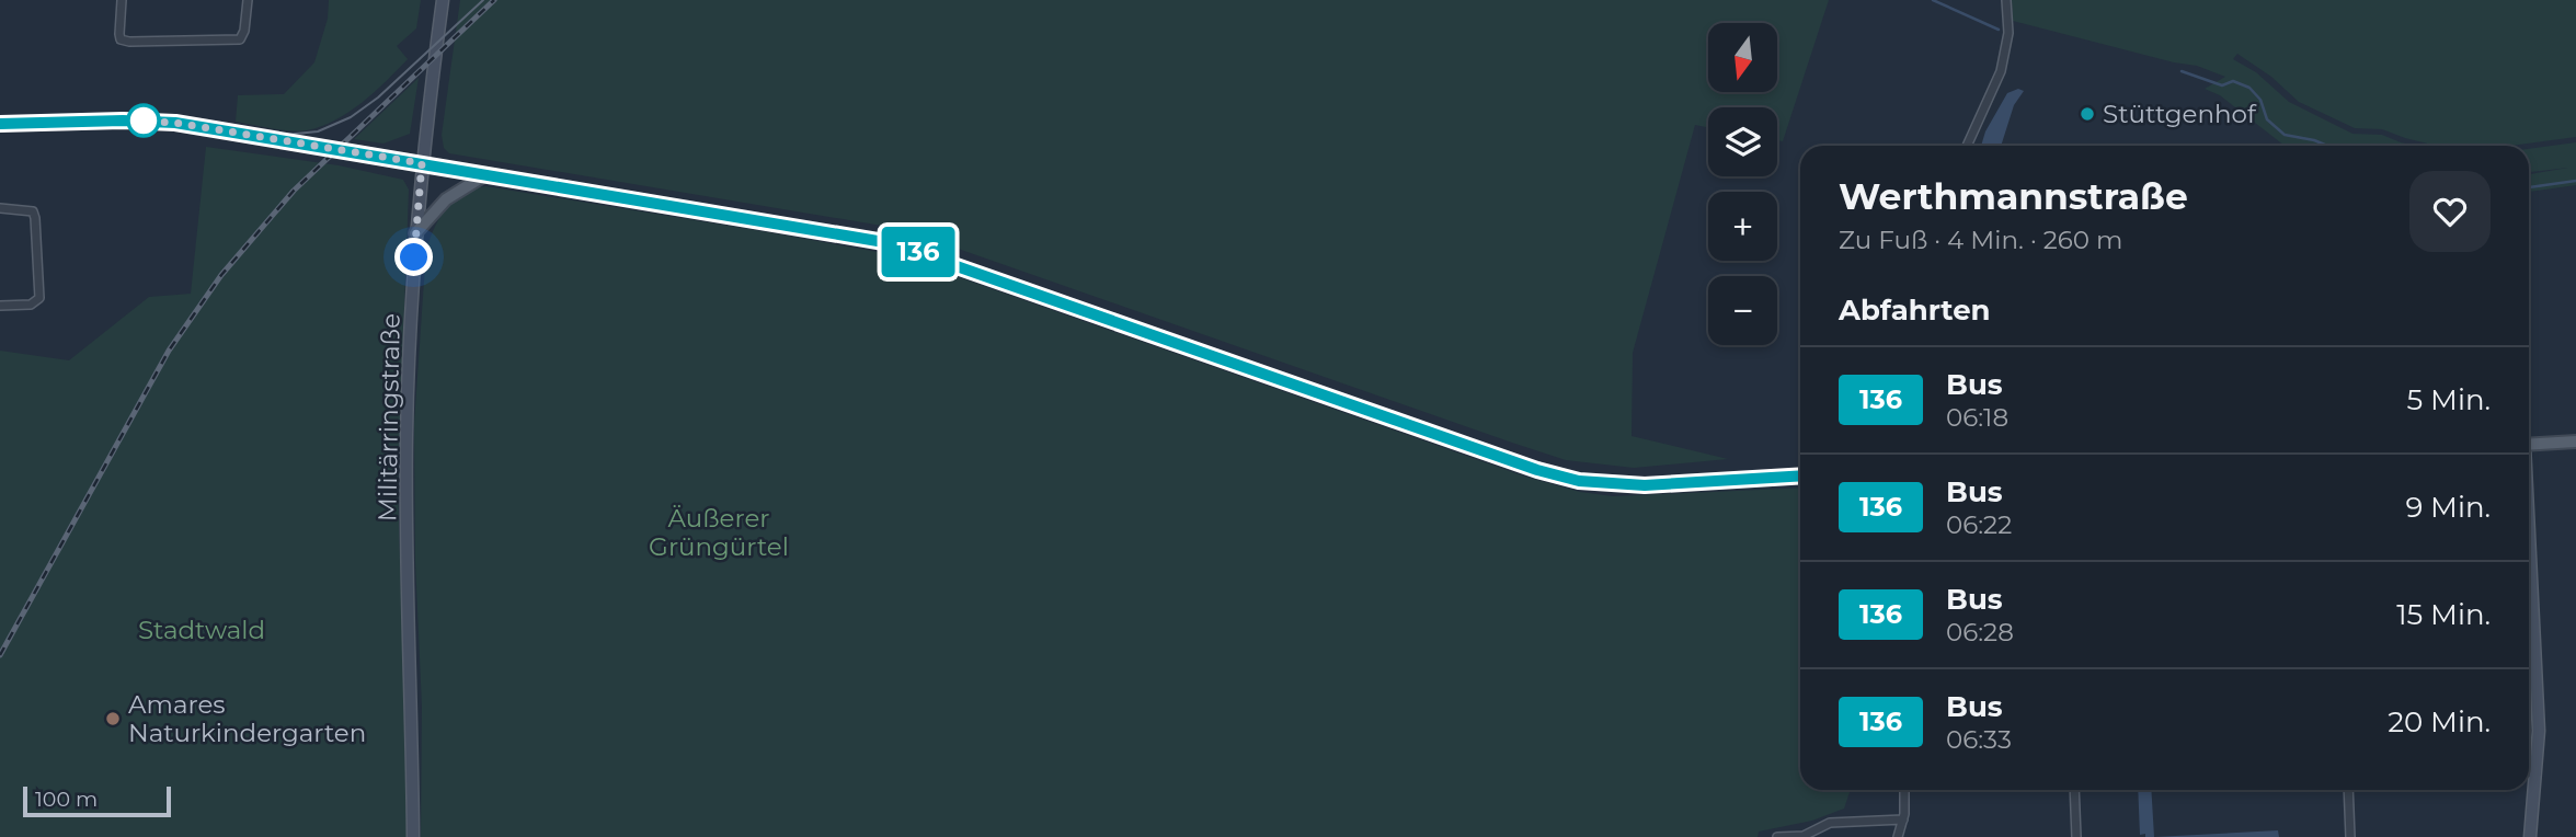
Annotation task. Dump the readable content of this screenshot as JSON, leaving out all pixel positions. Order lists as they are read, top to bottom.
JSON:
{
  "streets": {
    "main road": ["Militärringstraße"]
  },
  "parks": ["Äußerer Grüngürtel", "Stadtwald"],
  "places": ["Stüttgenhof", "Amares Naturkindergarten"],
  "lines": ["bus line 136"],
  "scale_bar": "100 m",
  "north": "bottom",
  "page": {
    "on_map": "136",
    "map_buttons": ["+", "−"],
    "heading": [
      ["Werthmannstraße", "Zu Fuß · 4 Min. · 260 m"],
      "Abfahrten"
    ],
    "list": [
      {
        "mark": "136",
        "name": "Bus",
        "note": "06:18",
        "value": "5 Min."
      },
      {
        "mark": "136",
        "name": "Bus",
        "note": "06:22",
        "value": "9 Min."
      },
      {
        "mark": "136",
        "name": "Bus",
        "note": "06:28",
        "value": "15 Min."
      },
      {
        "mark": "136",
        "name": "Bus",
        "note": "06:33",
        "value": "20 Min."
      }
    ],
    "scale": "100 m"
  }
}
